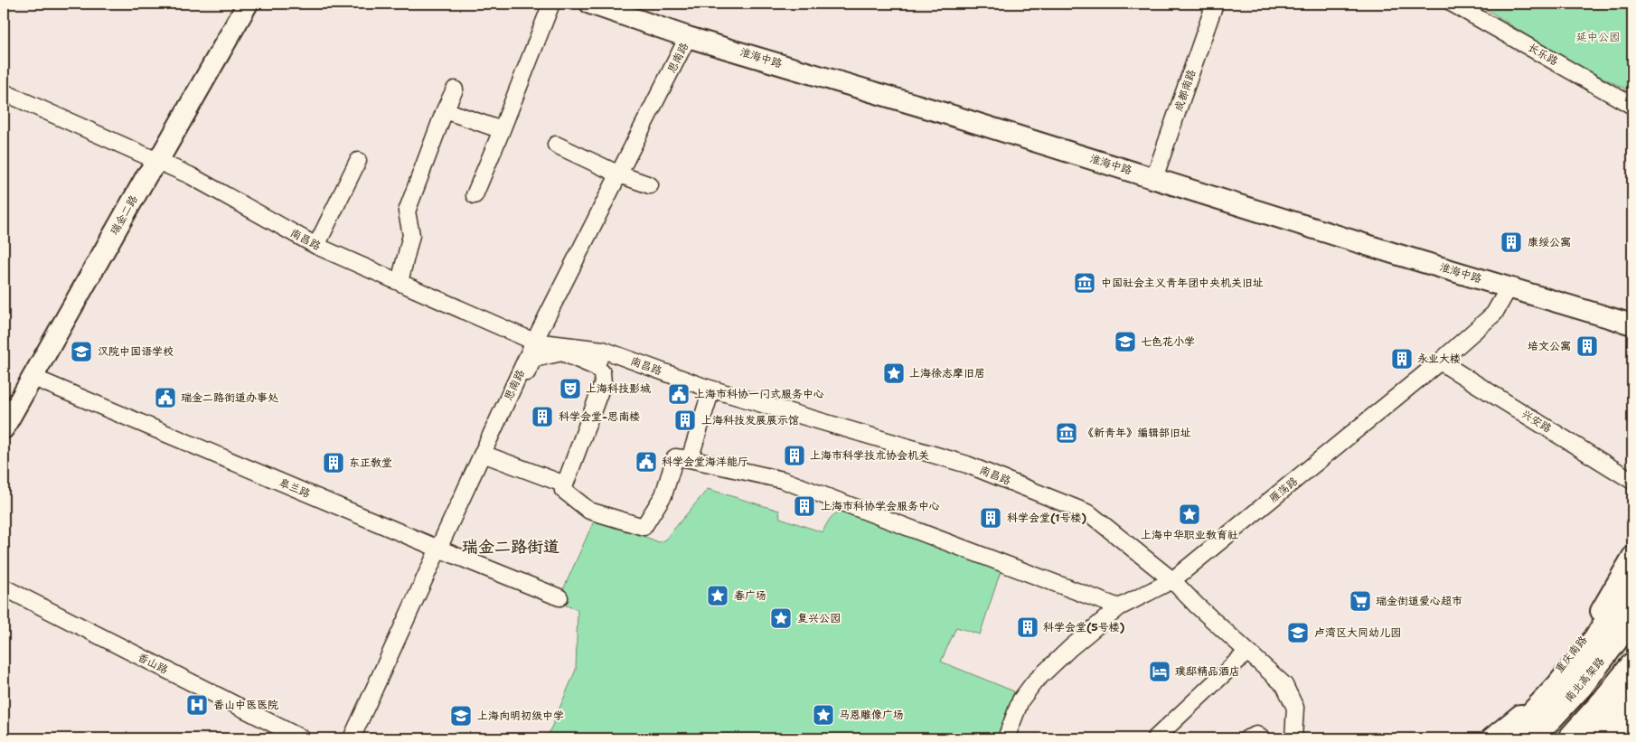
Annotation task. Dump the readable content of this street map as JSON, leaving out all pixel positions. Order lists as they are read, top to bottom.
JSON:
{
  "streets": {
    "highway": ["南北高架路"],
    "main road": ["淮海中路", "瑞金二路", "重庆南路"],
    "street": [
      "长乐路",
      "思南路",
      "成都南路",
      "南昌路",
      "兴安路",
      "皋兰路",
      "雁荡路",
      "香山路"
    ]
  },
  "crossings": [
    ["思南路", "淮海中路"],
    ["思南路", "南昌路"],
    ["思南路", "皋兰路"],
    ["淮海中路", "成都南路"],
    ["淮海中路", "雁荡路"],
    ["瑞金二路", "南昌路"],
    ["瑞金二路", "皋兰路"],
    ["南昌路", "雁荡路"],
    ["兴安路", "雁荡路"]
  ],
  "districts": ["瑞金二路街道"],
  "parks": ["延中公园"],
  "places": {
    "building": [
      "康绥公寓",
      "培文公寓",
      "永业大楼",
      "科学会堂-思南楼",
      "上海科技发展展示馆",
      "上海市科学技术协会机关",
      "东正教堂",
      "上海市科协学会服务中心",
      "科学会堂(1号楼)",
      "科学会堂(5号楼)"
    ],
    "museum": ["中国社会主义青年团中央机关旧址", "《新青年》编辑部旧址"],
    "school or university": [
      "七色花小学",
      "汉院中国语学校",
      "卢湾区大同幼儿园",
      "上海向明初级中学"
    ],
    "place": [
      "上海徐志摩旧居",
      "上海中华职业教育社",
      "春广场",
      "复兴公园",
      "马恩雕像广场"
    ],
    "theatre": ["上海科技影城"],
    "public building": ["上海市科协一门式服务中心", "瑞金二路街道办事处", "科学会堂海洋能厅"],
    "supermarket": ["瑞金街道爱心超市"],
    "hotel": ["璞邸精品酒店"],
    "hospital": ["香山中医医院"]
  }
}
